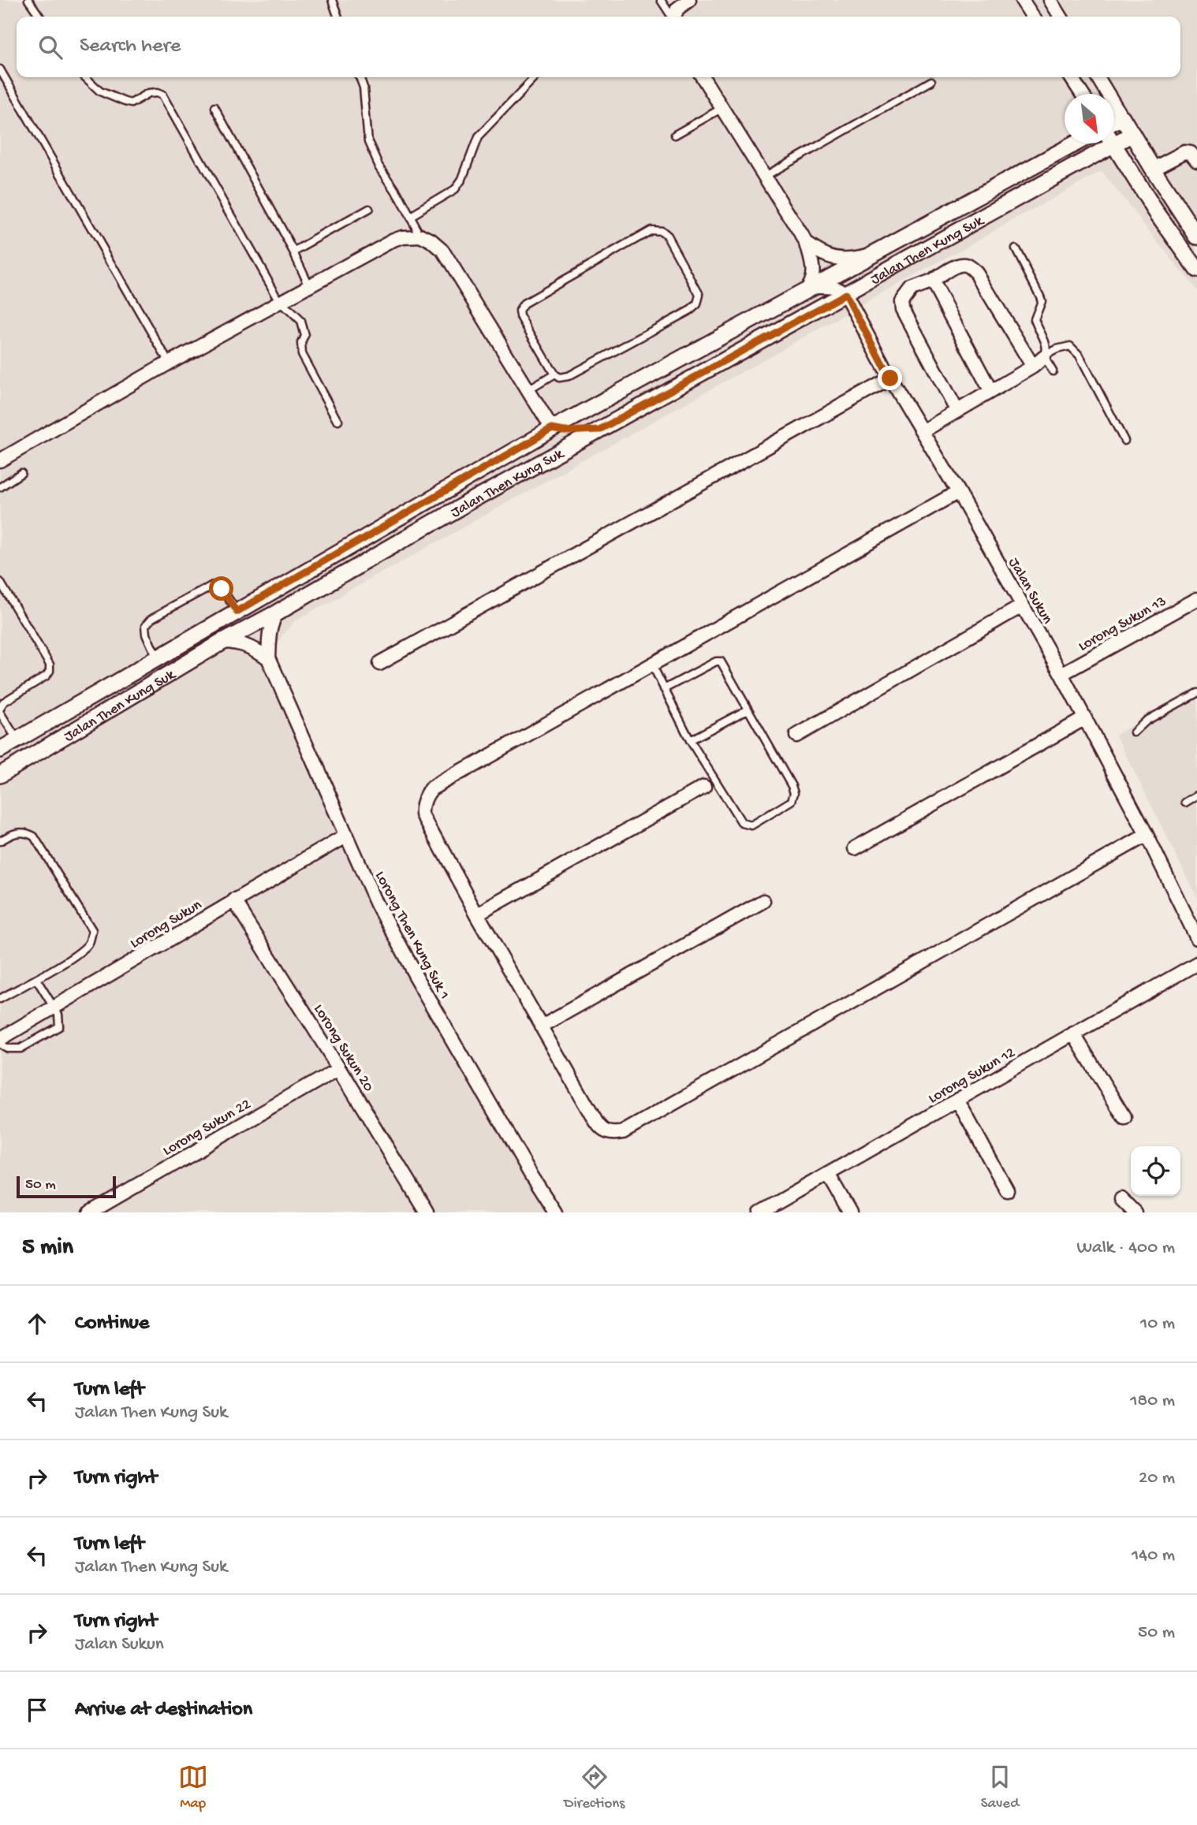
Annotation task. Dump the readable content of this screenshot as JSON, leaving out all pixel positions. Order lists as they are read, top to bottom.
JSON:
{
  "streets": {
    "street": [
      "Jalan Then Kung Suk",
      "Jalan Sukun",
      "Lorong Sukun 13",
      "Lorong Sukun",
      "Lorong Then Kung Suk 1",
      "Lorong Sukun 20",
      "Lorong Sukun 12",
      "Lorong Sukun 22"
    ]
  },
  "crossings": [
    ["Jalan Then Kung Suk", "Jalan Sukun"],
    ["Jalan Sukun", "Lorong Sukun 13"],
    ["Lorong Sukun", "Lorong Then Kung Suk 1"],
    ["Lorong Sukun", "Lorong Sukun 20"],
    ["Lorong Sukun 20", "Lorong Sukun 22"]
  ],
  "scale_bar": "50 m",
  "north": "bottom right",
  "page": {
    "search": "Search here",
    "scale": "50 m",
    "heading": ["5 min", "Walk · 400 m"],
    "list": [
      ["Continue", "10 m"],
      ["Turn left", "Jalan Then Kung Suk", "180 m"],
      ["Turn right", "20 m"],
      ["Turn left", "Jalan Then Kung Suk", "140 m"],
      ["Turn right", "Jalan Sukun", "50 m"],
      "Arrive at destination"
    ],
    "nav": ["Map", "Directions", "Saved"]
  }
}
